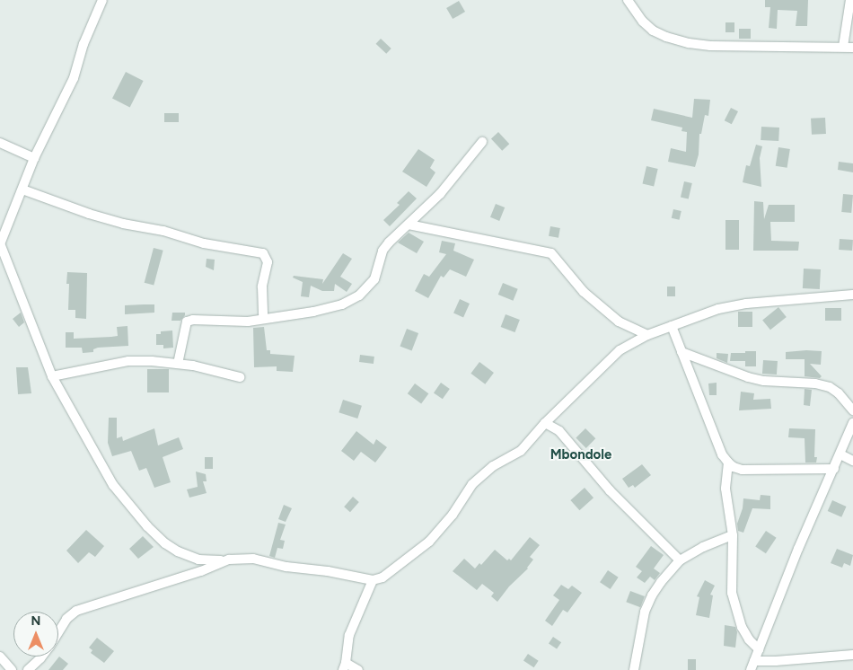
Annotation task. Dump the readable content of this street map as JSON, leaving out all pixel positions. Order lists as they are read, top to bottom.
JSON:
{
  "districts": ["Mbondole"],
  "north": "top"
}
